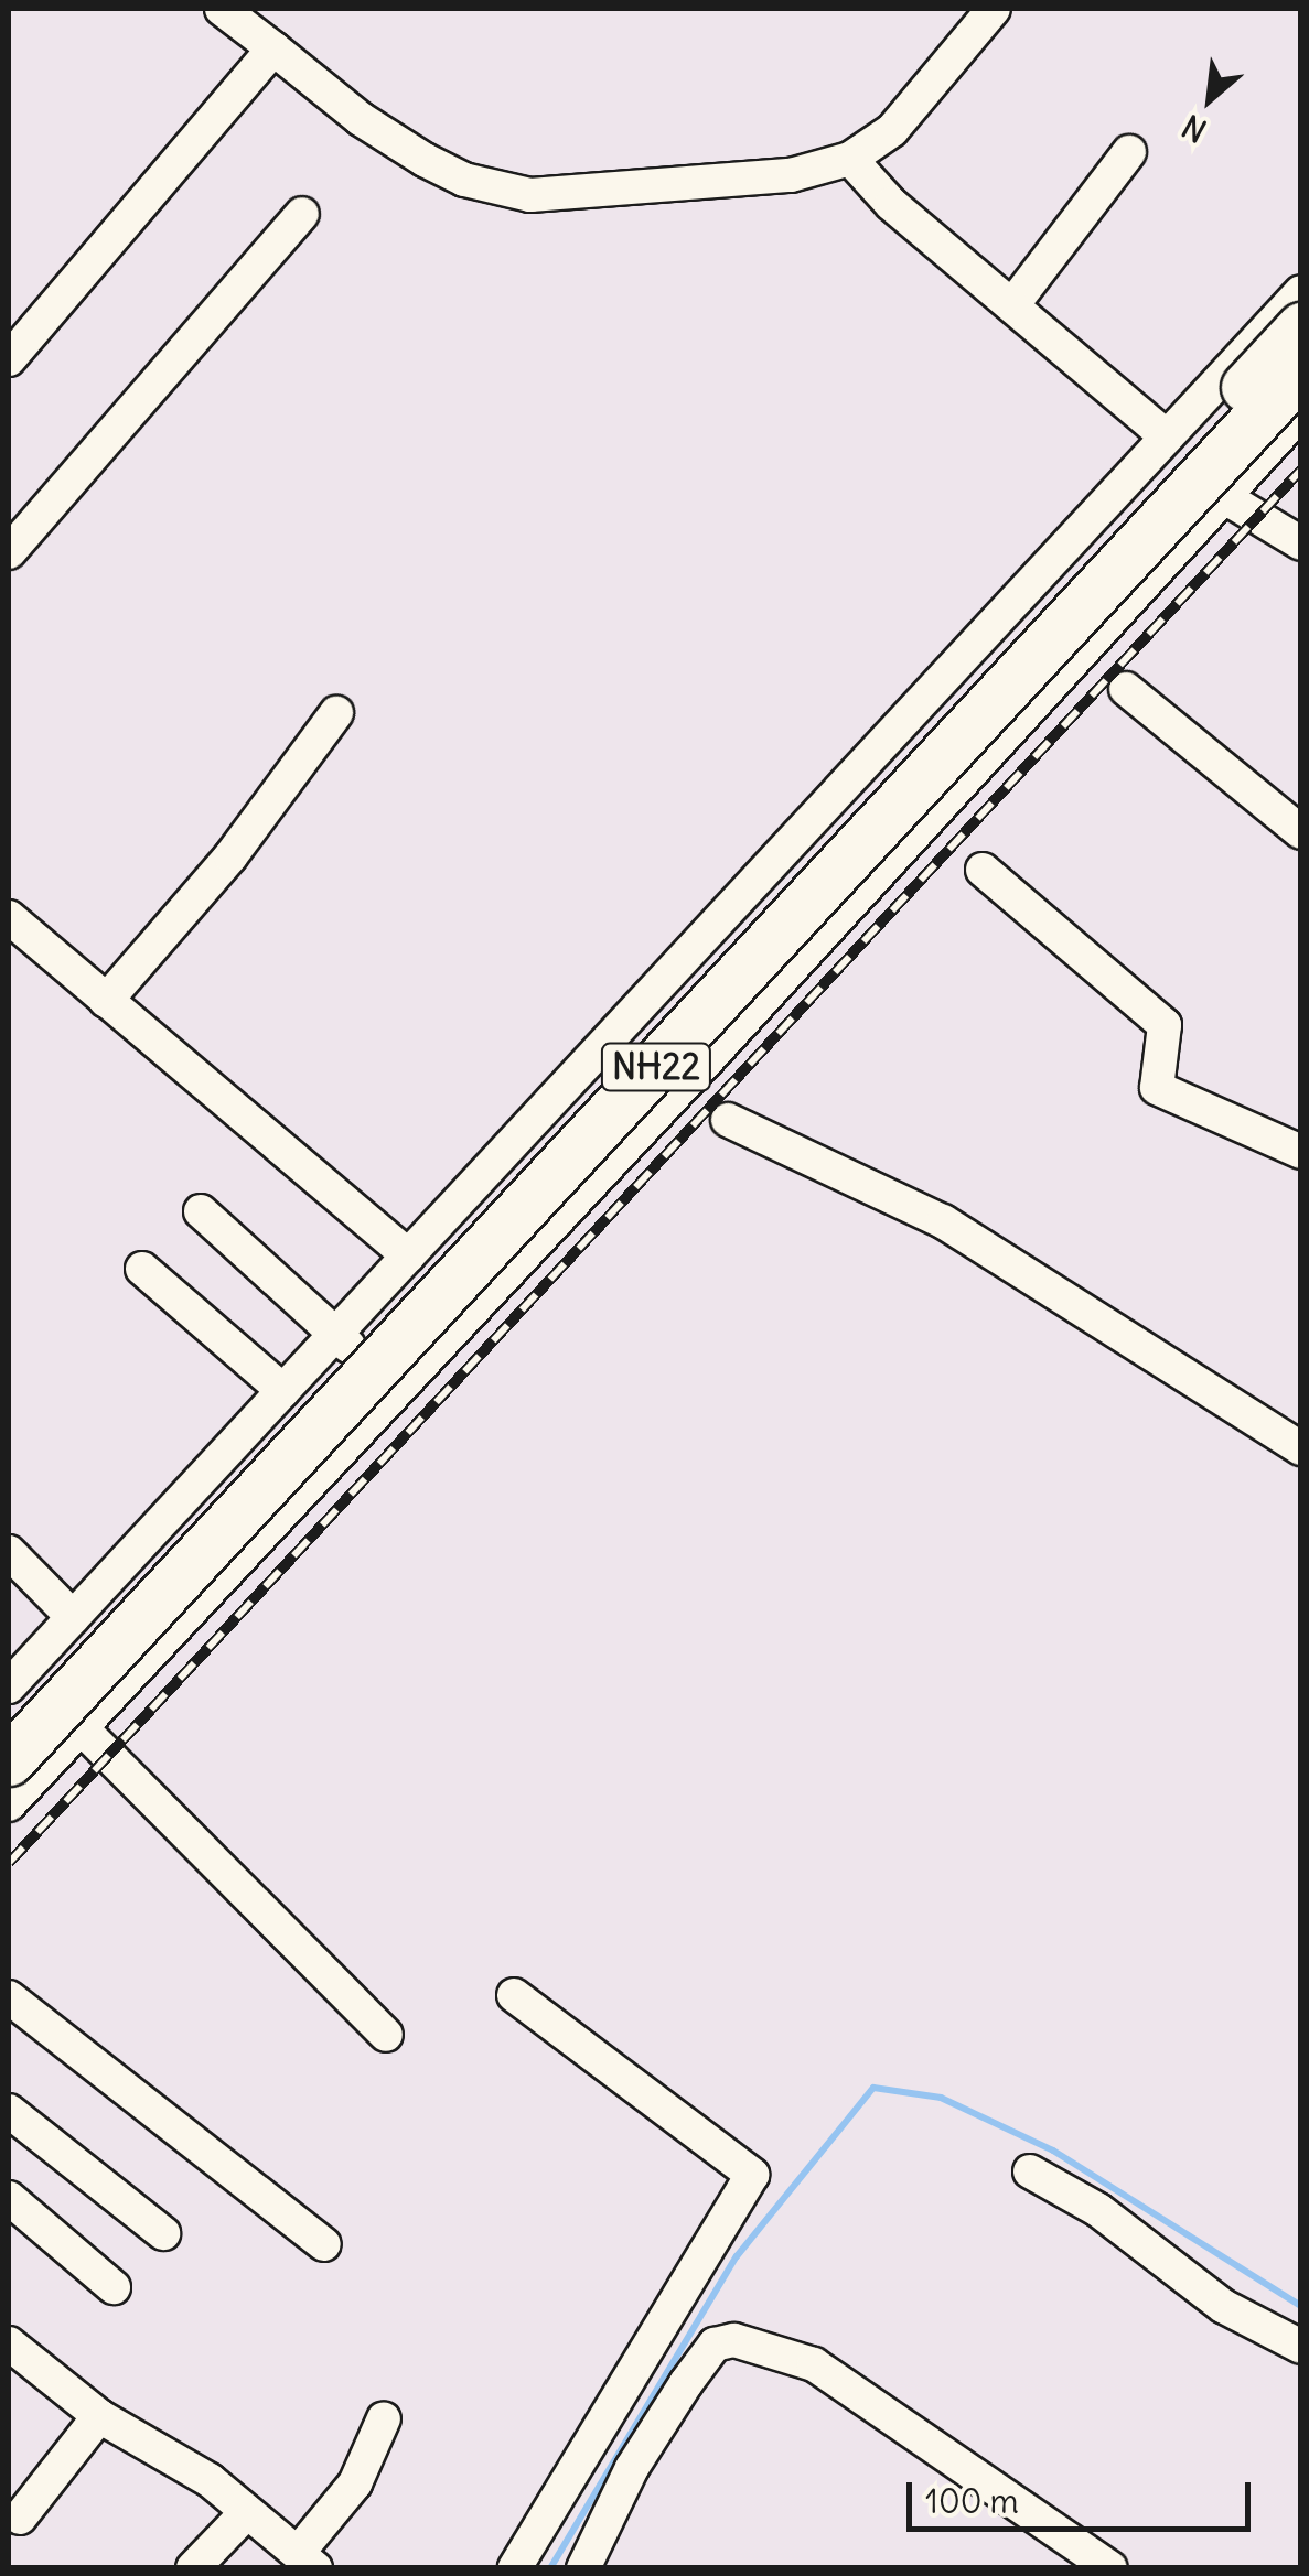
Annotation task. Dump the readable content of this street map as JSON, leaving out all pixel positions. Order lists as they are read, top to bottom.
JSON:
{
  "streets": {
    "highway": ["NH22"]
  },
  "scale_bar": "100 m",
  "north": "bottom left"
}
